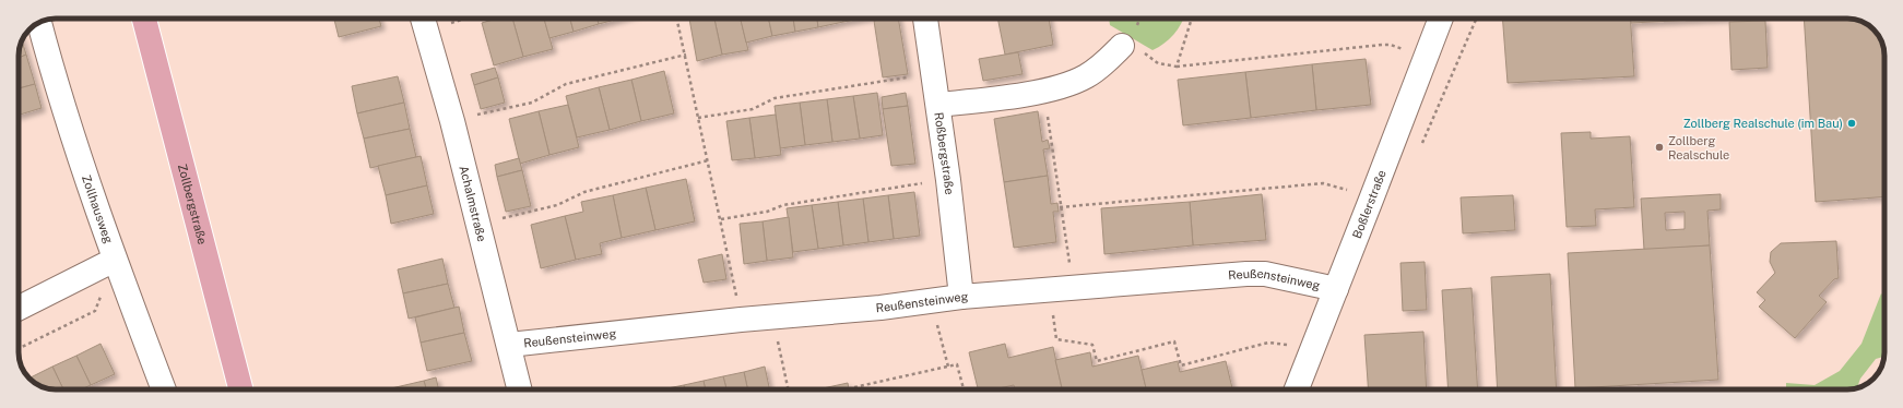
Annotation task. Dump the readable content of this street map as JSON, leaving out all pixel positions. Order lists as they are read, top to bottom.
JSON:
{
  "streets": {
    "main road": ["Zollbergstraße"],
    "street": [
      "Roßbergstraße",
      "Achalmstraße",
      "Boßlerstraße",
      "Zollhausweg",
      "Reußensteinweg"
    ]
  },
  "crossings": [
    ["Roßbergstraße", "Reußensteinweg"],
    ["Achalmstraße", "Reußensteinweg"],
    ["Boßlerstraße", "Reußensteinweg"]
  ],
  "places": ["Zollberg Realschule (im Bau)", "Zollberg Realschule"]
}
